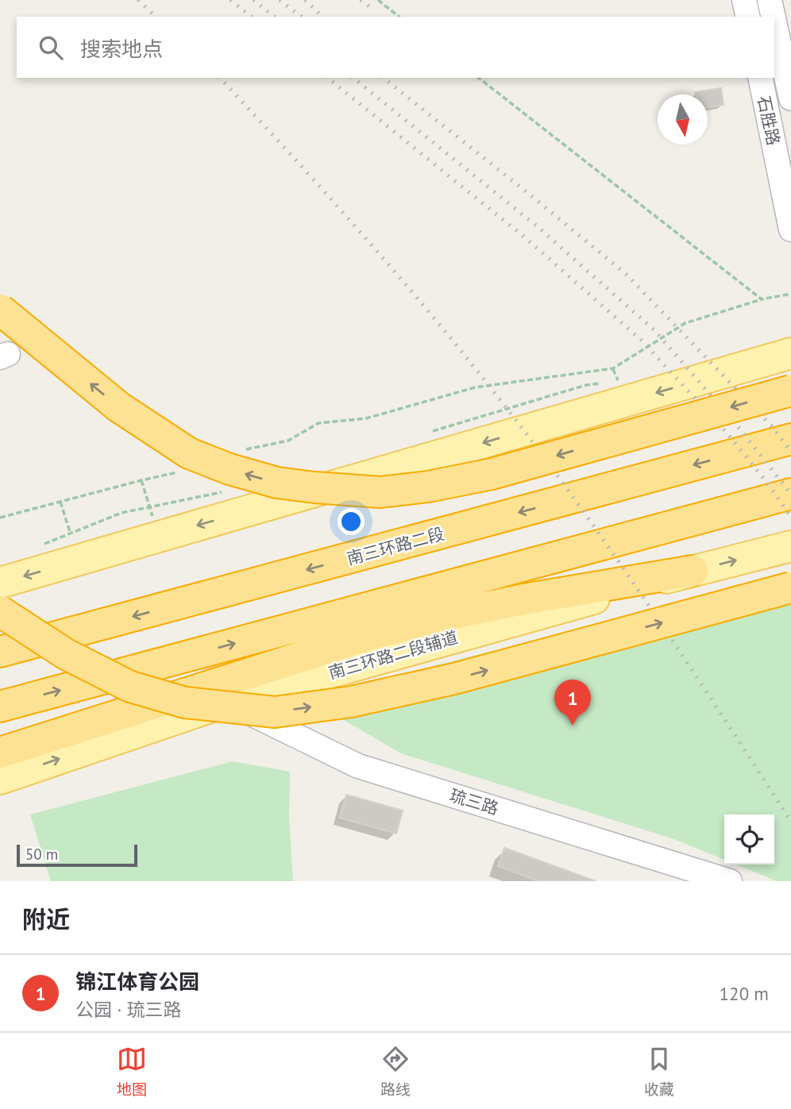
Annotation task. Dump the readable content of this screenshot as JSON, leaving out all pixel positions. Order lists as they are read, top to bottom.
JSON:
{
  "streets": {
    "highway": ["南三环路二段"],
    "main road": ["南三环路二段辅道"],
    "street": ["石胜路", "琉三路"]
  },
  "crossings": [
    ["南三环路二段辅道", "琉三路"]
  ],
  "scale_bar": "50 m",
  "north": "bottom",
  "page": {
    "search": "搜索地点",
    "pins": "1",
    "scale": "50 m",
    "heading": "附近",
    "list": [
      {
        "mark": "1",
        "name": "锦江体育公园",
        "note": "公园 · 琉三路",
        "value": "120 m"
      }
    ],
    "nav": ["地图", "路线", "收藏"]
  }
}
